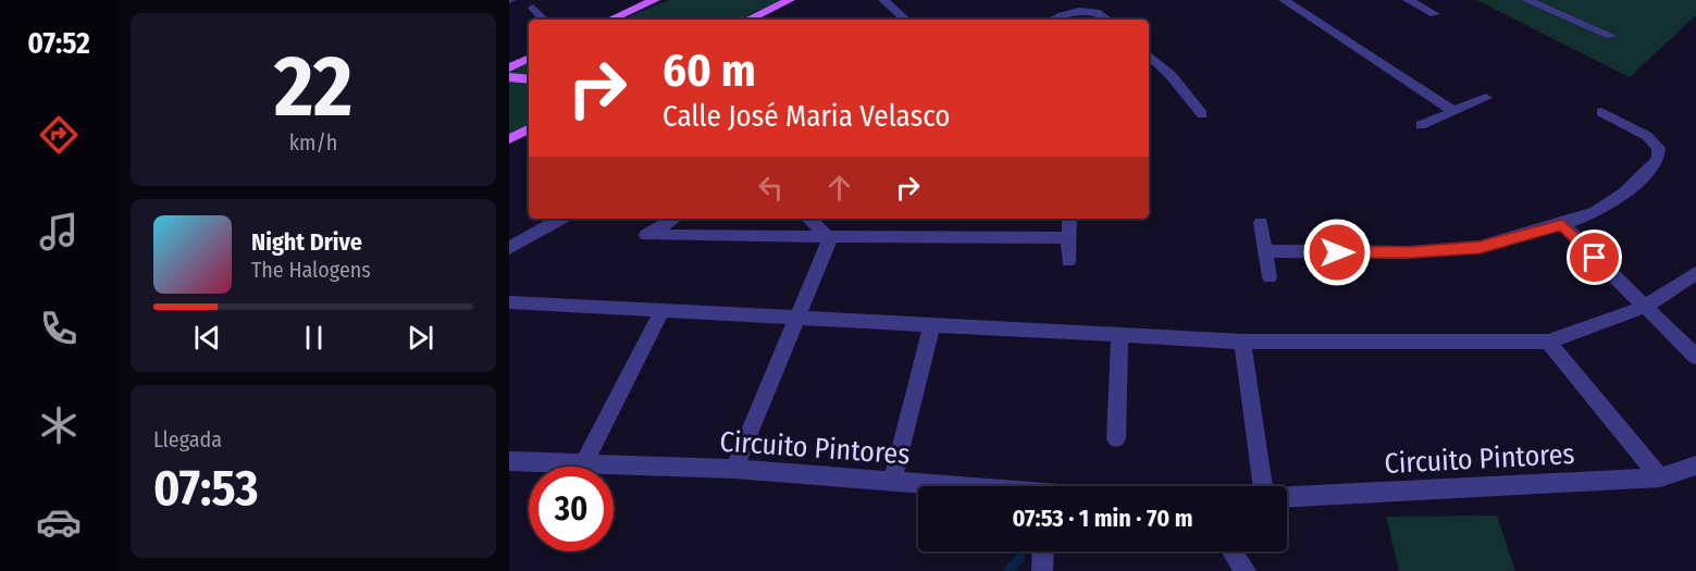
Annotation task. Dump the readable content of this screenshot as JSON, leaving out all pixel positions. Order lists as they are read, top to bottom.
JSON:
{
  "streets": {
    "street": ["Circuito Pintores"]
  },
  "page": {
    "tabs": "07:52",
    "tile": [
      ["22", "km/h"],
      ["Llegada", "07:53"]
    ],
    "turn": ["60 m", "Calle José Maria Velasco"],
    "song": ["Night Drive", "The Halogens"],
    "limit": "30",
    "trip": "07:53 · 1 min · 70 m"
  }
}
